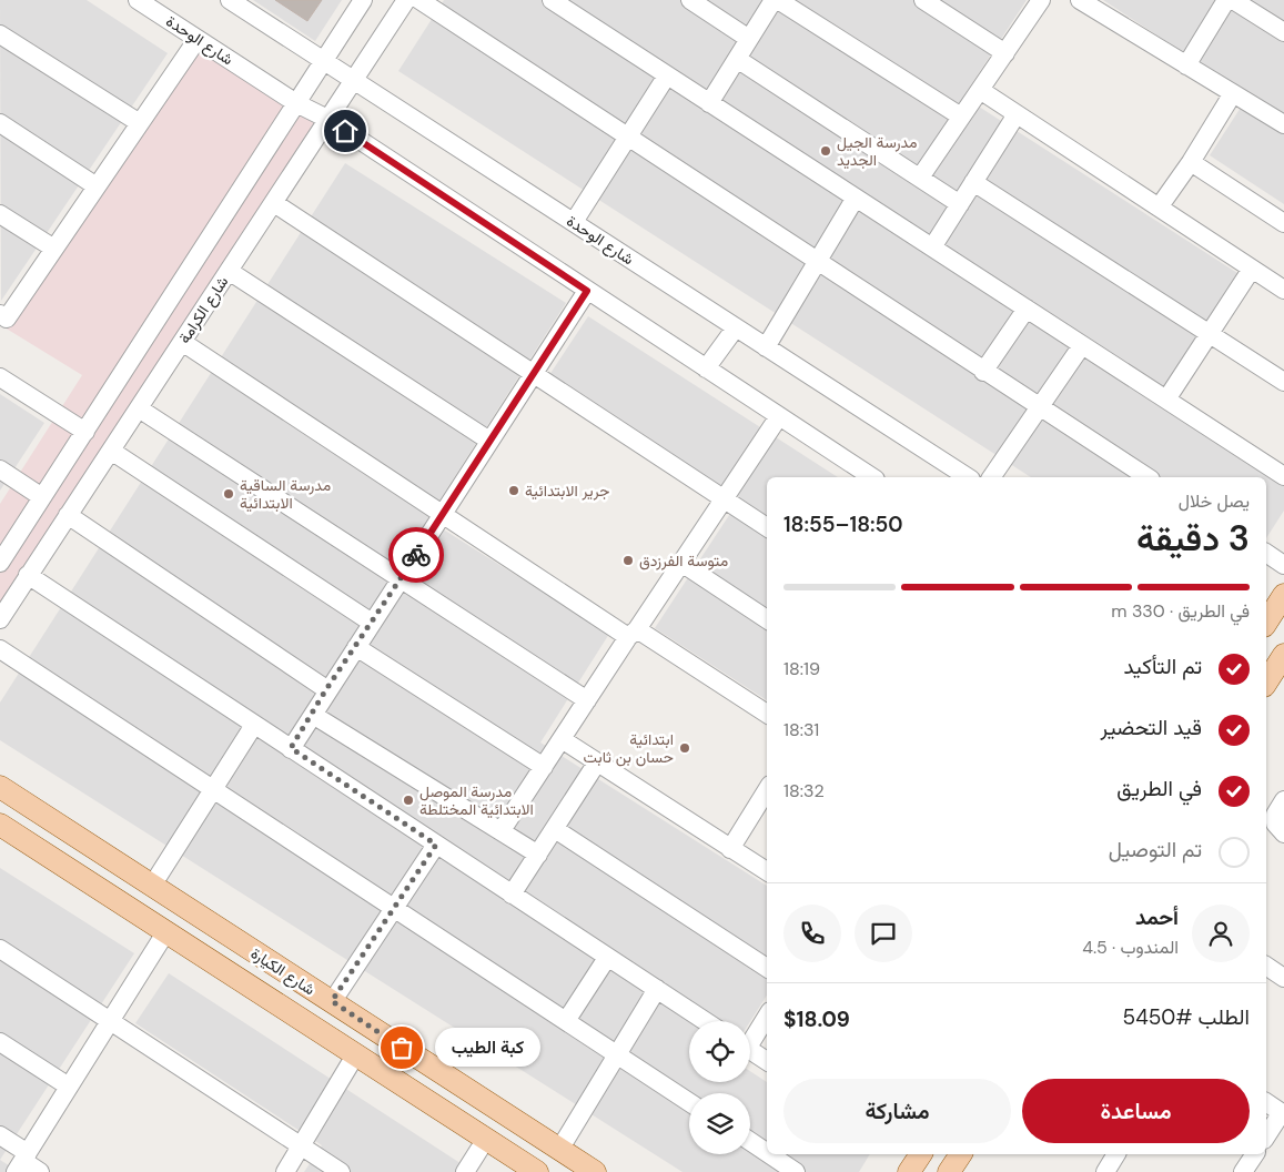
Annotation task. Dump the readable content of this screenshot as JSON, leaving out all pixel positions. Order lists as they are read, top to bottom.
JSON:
{
  "streets": {
    "main road": ["شارع الكيارة"],
    "street": ["شارع الوحدة", "شارع الكرامة"]
  },
  "crossings": [
    ["شارع الوحدة", "شارع الكرامة"]
  ],
  "places": [
    "مدرسة الجيل الجديد",
    "جرير الابتدائية",
    "مدرسة الساقية الابتدائية",
    "متوسة الفرزدق",
    "ابتدائية حسان بن ثابت",
    "مدرسة الموصل الابتدائية المختلطة",
    "كبة الطيب"
  ],
  "page": {
    "heading": ["3 دقيقة", "يصل خلال", "18:50–18:55"],
    "panel": [
      "أحمد",
      "المندوب · 4.5",
      "الطلب #5450",
      "$18.09"
    ],
    "bar": "في الطريق · 330 m",
    "list": [
      ["تم التأكيد", "18:19"],
      ["قيد التحضير", "18:31"],
      ["في الطريق", "18:32"],
      "تم التوصيل"
    ],
    "bubble": "كبة الطيب",
    "buttons": ["مساعدة", "مشاركة"]
  }
}
